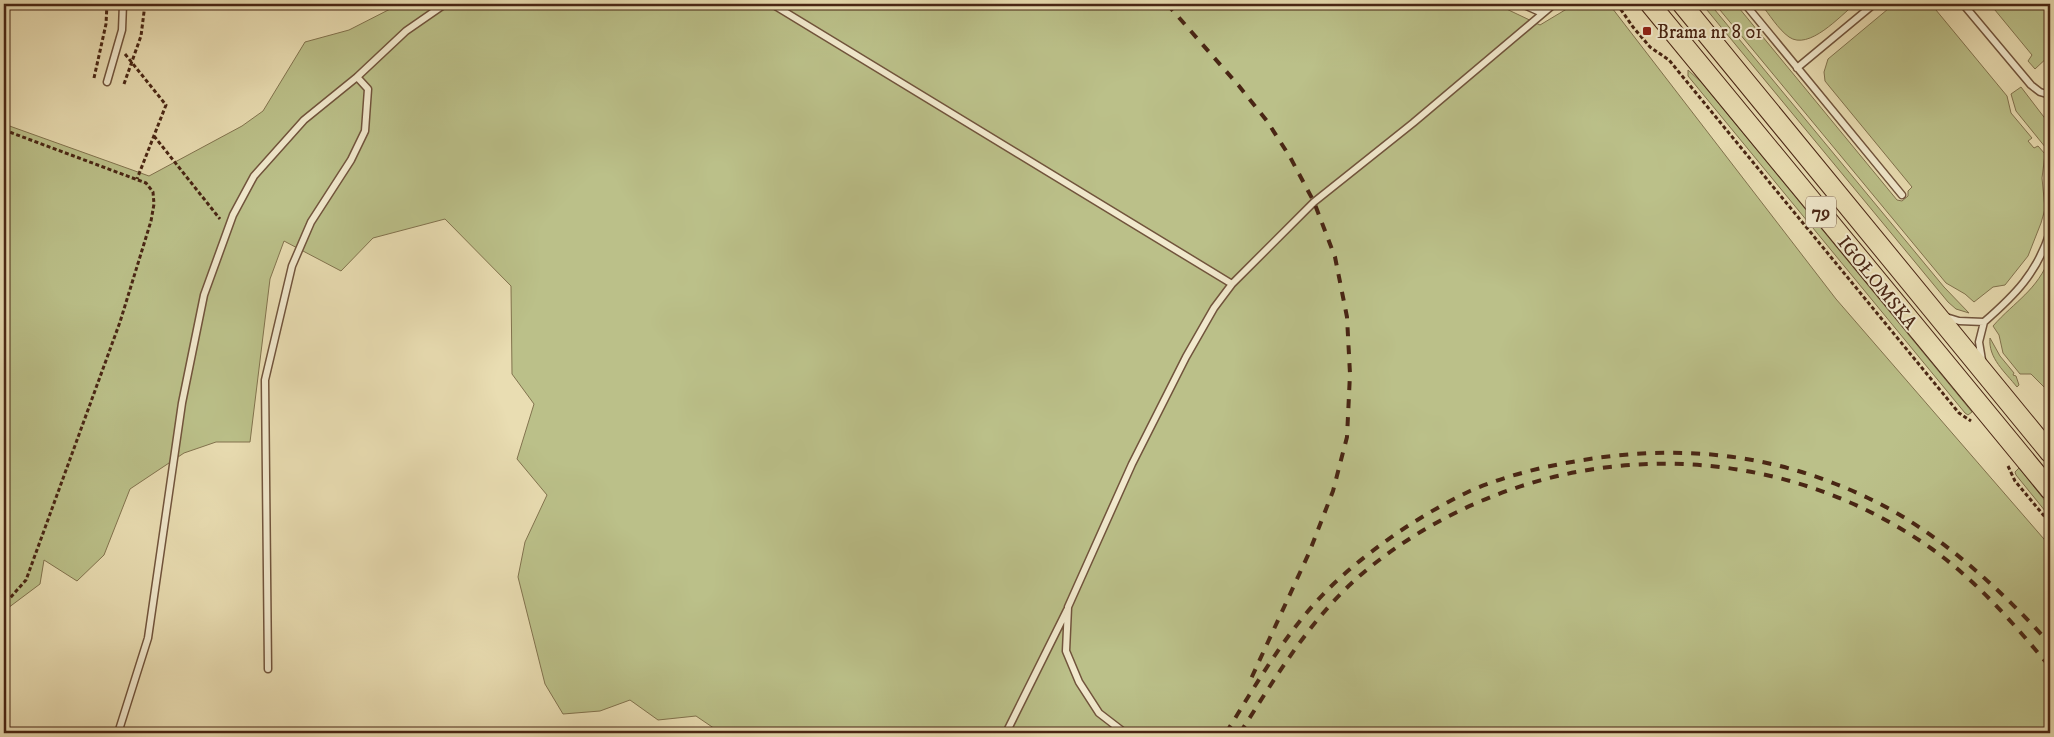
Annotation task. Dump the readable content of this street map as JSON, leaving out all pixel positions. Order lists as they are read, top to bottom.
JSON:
{
  "streets": {
    "main road": ["79", "IGOŁOMSKA"]
  },
  "places": {
    "transit": ["Brama nr 8 01"]
  }
}
